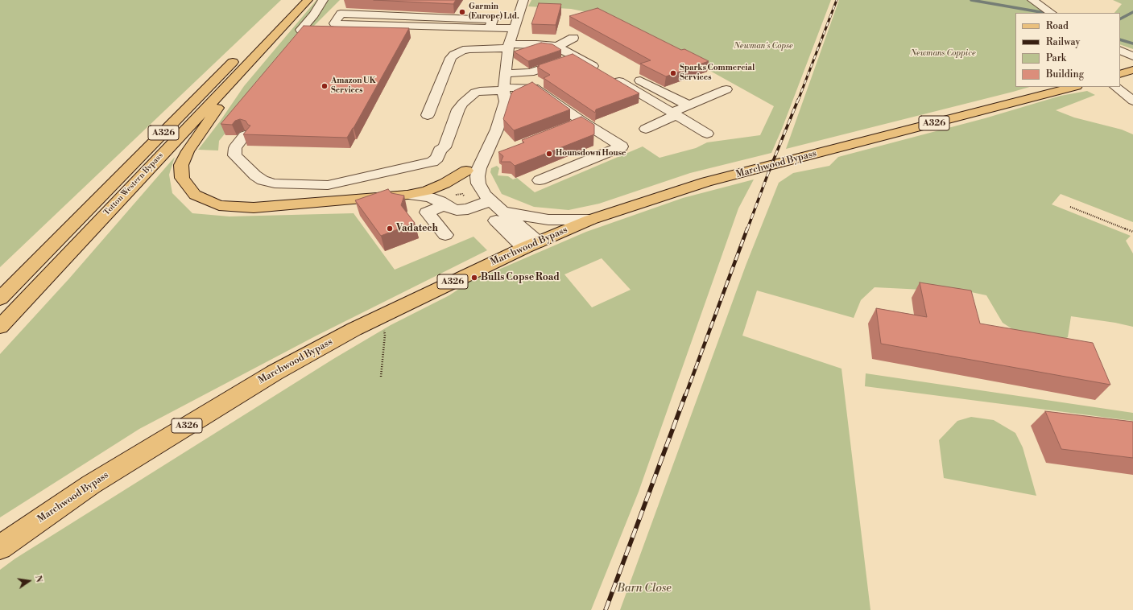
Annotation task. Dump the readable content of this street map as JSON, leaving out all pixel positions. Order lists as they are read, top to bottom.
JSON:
{
  "streets": {
    "main road": ["A326", "Marchwood Bypass", "Totton Western Bypass"]
  },
  "parks": ["Newman's Copse", "Newmans Coppice", "Barn Close"],
  "places": [
    "Garmin (Europe) Ltd.",
    "Sparks Commercial Services",
    "Amazon UK Services",
    "Hounsdown House",
    "Vadatech",
    "Bulls Copse Road"
  ],
  "legend": [
    "Road",
    "Railway",
    "Park",
    "Building"
  ],
  "north": "right"
}
